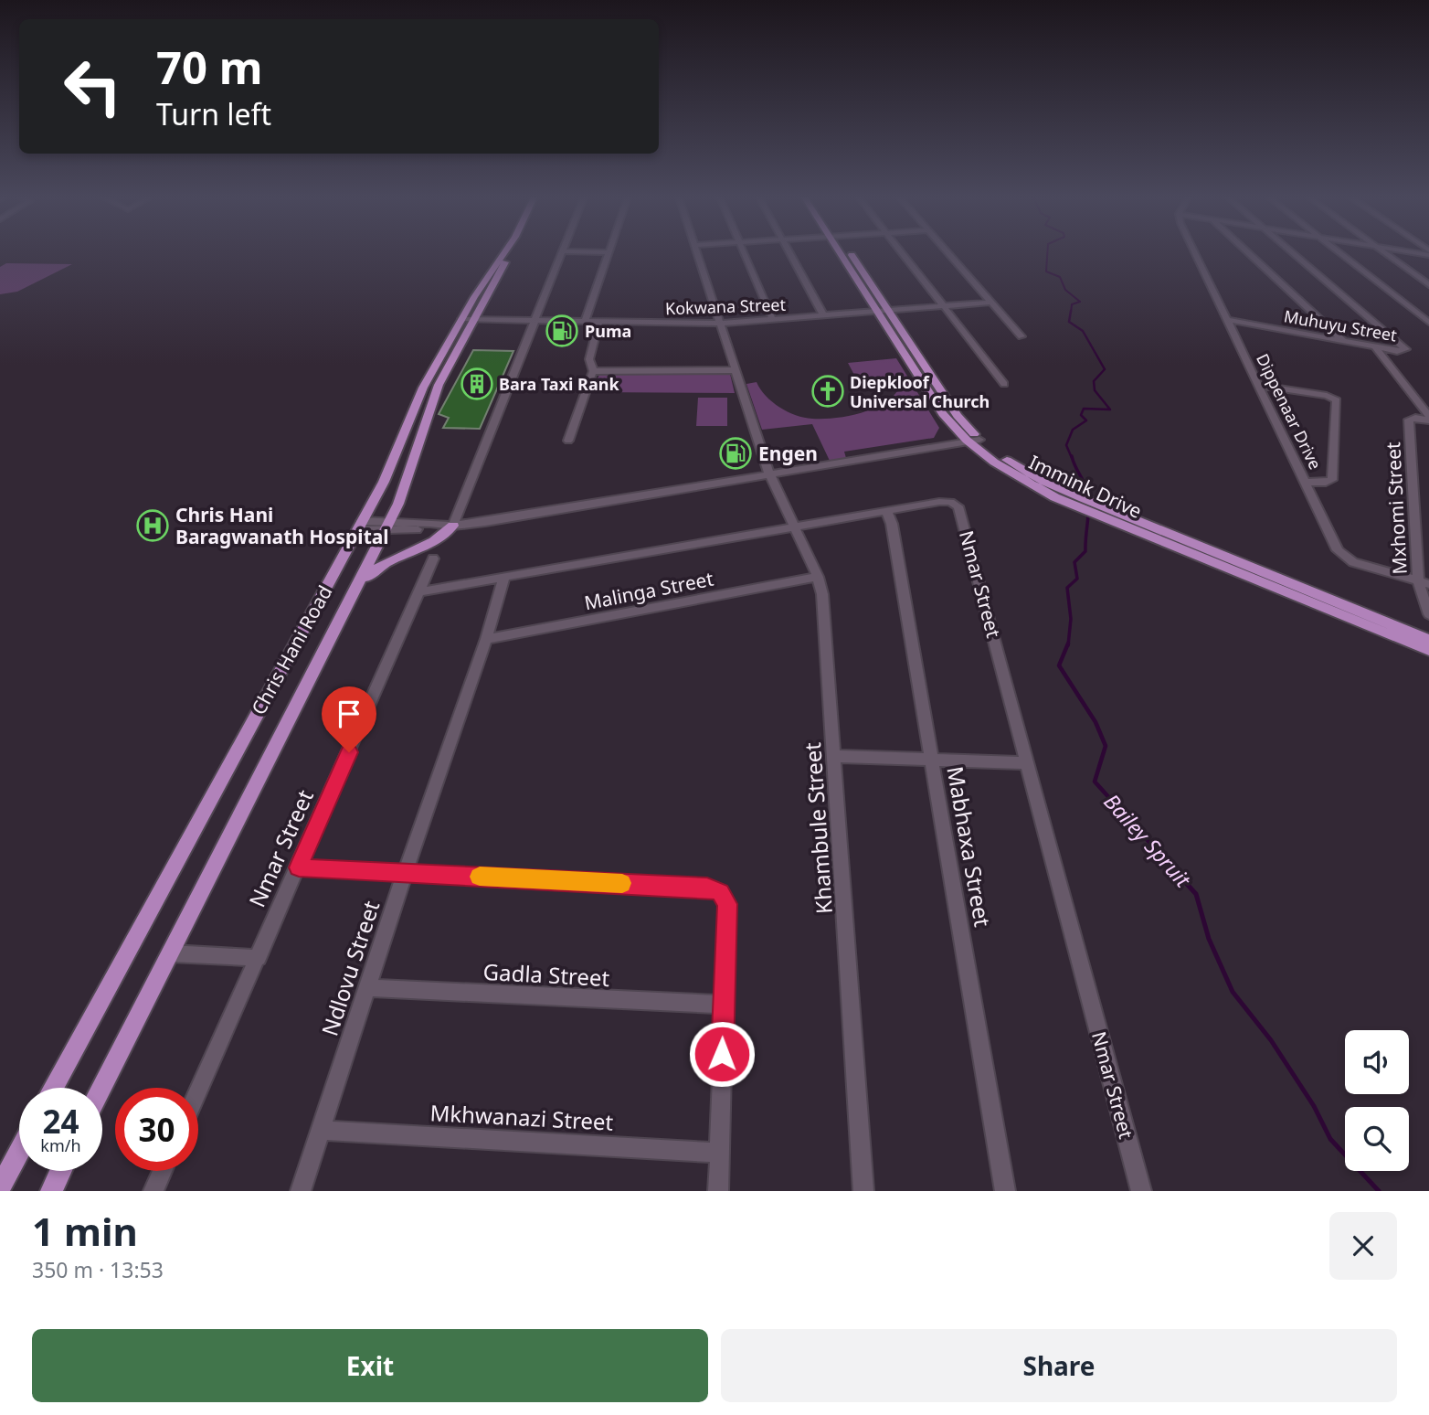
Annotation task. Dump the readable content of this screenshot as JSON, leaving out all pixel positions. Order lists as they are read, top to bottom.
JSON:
{
  "streets": {
    "main road": ["Immink Drive", "Chris Hani Road"],
    "street": [
      "Kokwana Street",
      "Muhuyu Street",
      "Dippenaar Drive",
      "Mxhomi Street",
      "Nmar Street",
      "Malinga Street",
      "Khambule Street",
      "Mabhaxa Street",
      "Ndlovu Street",
      "Gadla Street",
      "Mkhwanazi Street"
    ]
  },
  "crossings": [
    ["Kokwana Street", "Immink Drive"],
    ["Kokwana Street", "Chris Hani Road"],
    ["Kokwana Street", "Khambule Street"],
    ["Muhuyu Street", "Dippenaar Drive"],
    ["Dippenaar Drive", "Mxhomi Street"],
    ["Nmar Street", "Khambule Street"],
    ["Nmar Street", "Mabhaxa Street"],
    ["Nmar Street", "Ndlovu Street"],
    ["Malinga Street", "Khambule Street"],
    ["Malinga Street", "Ndlovu Street"],
    ["Ndlovu Street", "Gadla Street"],
    ["Ndlovu Street", "Mkhwanazi Street"]
  ],
  "water": ["Bailey Spruit"],
  "places": {
    "fuel station": ["Puma", "Engen"],
    "building": ["Bara Taxi Rank"],
    "church": ["Diepkloof Universal Church"],
    "hospital": ["Chris Hani Baragwanath Hospital"]
  },
  "page": {
    "turn": ["70 m", "Turn left"],
    "speed": "24 km/h",
    "limit": "30",
    "heading": ["1 min", "350 m · 13:53"],
    "buttons": ["Exit", "Share"]
  }
}
